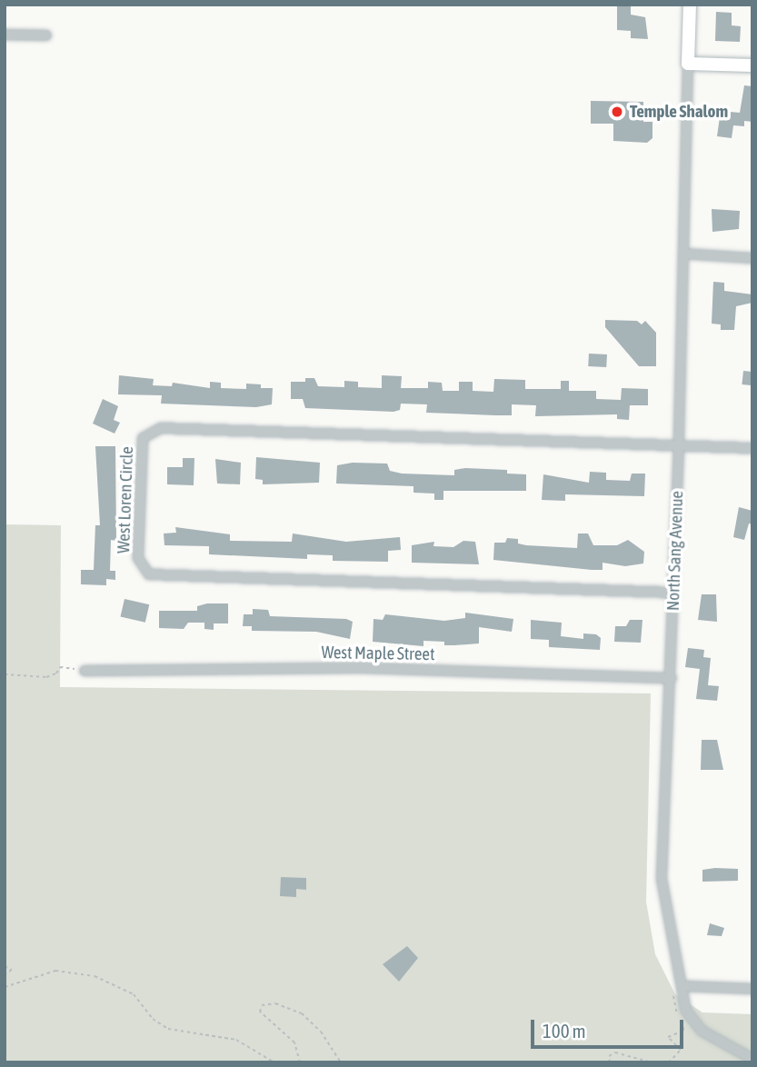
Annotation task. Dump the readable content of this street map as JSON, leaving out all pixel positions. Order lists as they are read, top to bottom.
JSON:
{
  "streets": {
    "street": ["West Loren Circle", "North Sang Avenue", "West Maple Street"]
  },
  "crossings": [
    ["West Loren Circle", "North Sang Avenue"],
    ["North Sang Avenue", "West Maple Street"]
  ],
  "places": ["Temple Shalom"],
  "scale_bar": "100 m"
}
